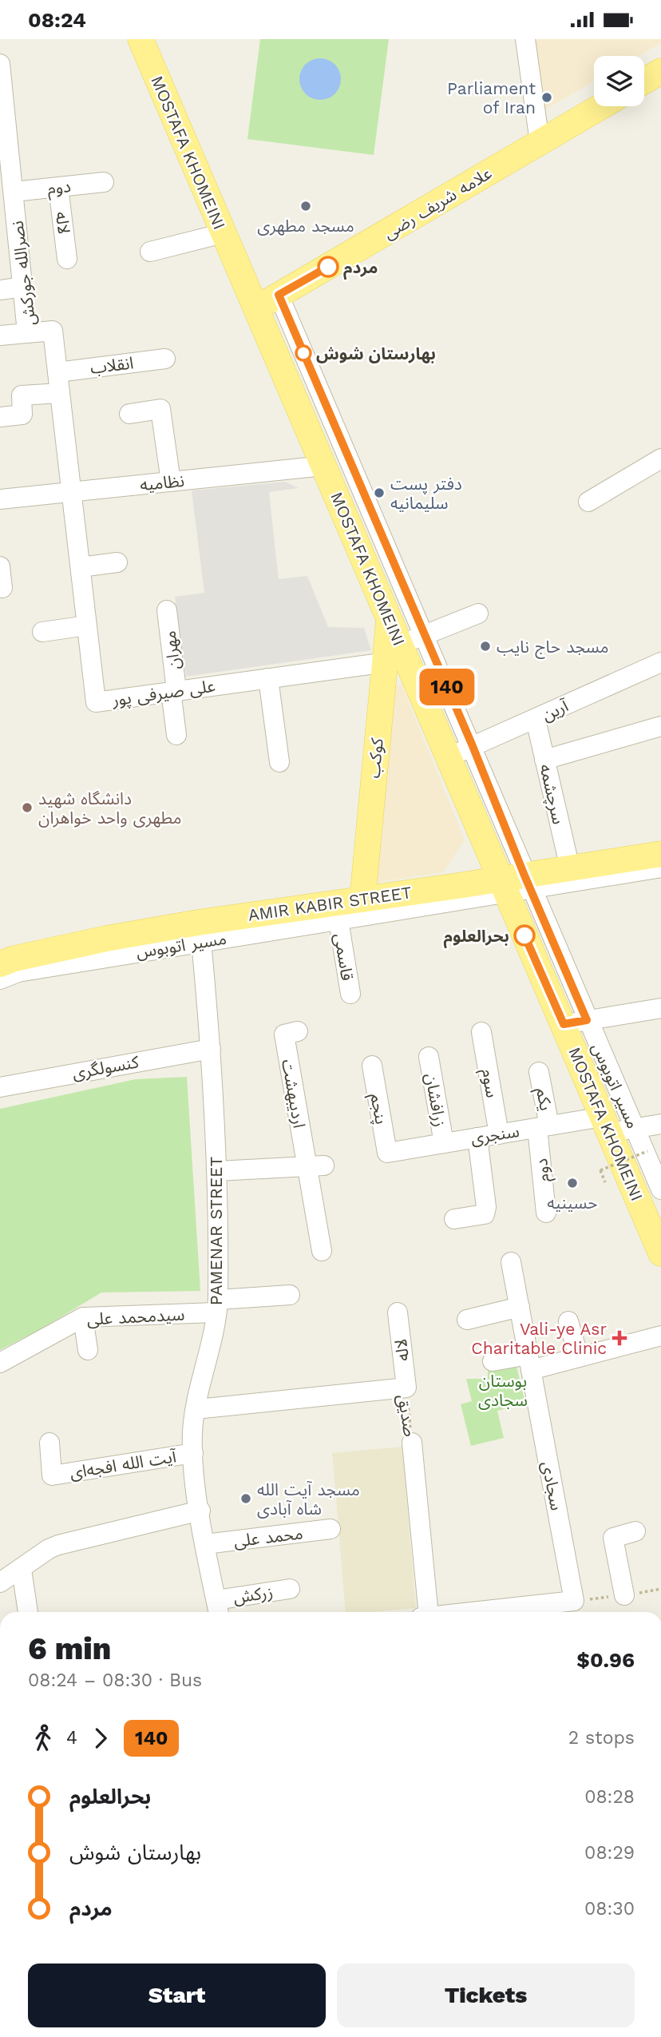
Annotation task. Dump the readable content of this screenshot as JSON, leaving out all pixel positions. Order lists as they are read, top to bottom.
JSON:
{
  "streets": {
    "main road": [
      "MOSTAFA KHOMEINI",
      "علامه شریف رضی",
      "کوکب",
      "AMIR KABIR STREET"
    ],
    "street": [
      "دوم",
      "لاله",
      "نصرالله جورکش",
      "انقلاب",
      "نظامیه",
      "مهران",
      "علی صیرفی پور",
      "آرین",
      "سرچشمه",
      "مسیر اتوبوس",
      "قاسمی",
      "کنسولگری",
      "سوم",
      "اردیبهشت",
      "یکم",
      "زرافشان",
      "پنجم",
      "سنجری",
      "PAMENAR STREET",
      "سیدمحمد علی",
      "صدیق",
      "آیت الله افجه‌ای",
      "سجادی",
      "محمد علی",
      "زرکش"
    ]
  },
  "crossings": [
    ["MOSTAFA KHOMEINI", "علامه شریف رضی"],
    ["MOSTAFA KHOMEINI", "نظامیه"],
    ["MOSTAFA KHOMEINI", "علی صیرفی پور"],
    ["MOSTAFA KHOMEINI", "آرین"],
    ["MOSTAFA KHOMEINI", "کوکب"],
    ["MOSTAFA KHOMEINI", "AMIR KABIR STREET"],
    ["MOSTAFA KHOMEINI", "مسیر اتوبوس"],
    ["MOSTAFA KHOMEINI", "سنجری"],
    ["دوم", "لاله"],
    ["دوم", "نصرالله جورکش"],
    ["دوم", "یکم"],
    ["دوم", "سنجری"],
    ["لاله", "صدیق"],
    ["نصرالله جورکش", "انقلاب"],
    ["نصرالله جورکش", "نظامیه"],
    ["نصرالله جورکش", "علی صیرفی پور"],
    ["نظامیه", "علی صیرفی پور"],
    ["مهران", "علی صیرفی پور"],
    ["علی صیرفی پور", "کوکب"],
    ["آرین", "سرچشمه"],
    ["کوکب", "AMIR KABIR STREET"],
    ["سرچشمه", "AMIR KABIR STREET"],
    ["AMIR KABIR STREET", "مسیر اتوبوس"],
    ["AMIR KABIR STREET", "PAMENAR STREET"],
    ["مسیر اتوبوس", "قاسمی"],
    ["مسیر اتوبوس", "PAMENAR STREET"],
    ["کنسولگری", "PAMENAR STREET"],
    ["سوم", "سنجری"],
    ["یکم", "سنجری"],
    ["زرافشان", "سنجری"],
    ["پنجم", "سنجری"],
    ["PAMENAR STREET", "سیدمحمد علی"],
    ["PAMENAR STREET", "صدیق"],
    ["PAMENAR STREET", "آیت الله افجه‌ای"],
    ["PAMENAR STREET", "محمد علی"],
    ["PAMENAR STREET", "زرکش"]
  ],
  "parks": ["بوستان سجادی"],
  "places": {
    "other": [
      "Parliament of Iran",
      "مسجد مطهری",
      "مردم",
      "بهارستان شوش",
      "دفتر پست سلیمانیه",
      "مسجد حاج نایب",
      "دانشگاه شهید مطهری واحد خواهران",
      "بحرالعلوم",
      "حسینیه",
      "مسجد آیت الله شاه آبادی"
    ],
    "health": ["Vali-ye Asr Charitable Clinic"]
  },
  "lines": ["bus line 140"],
  "page": {
    "status": "08:24",
    "on_map": "140",
    "heading": ["6 min", "08:24 – 08:30 · Bus", "$0.96"],
    "legs": ["4", "140", "2 stops"],
    "list": [
      {
        "name": "بحرالعلوم",
        "value": "08:28"
      },
      {
        "name": "بهارستان شوش",
        "value": "08:29"
      },
      {
        "name": "مردم",
        "value": "08:30"
      }
    ],
    "buttons": ["Start", "Tickets"]
  }
}
